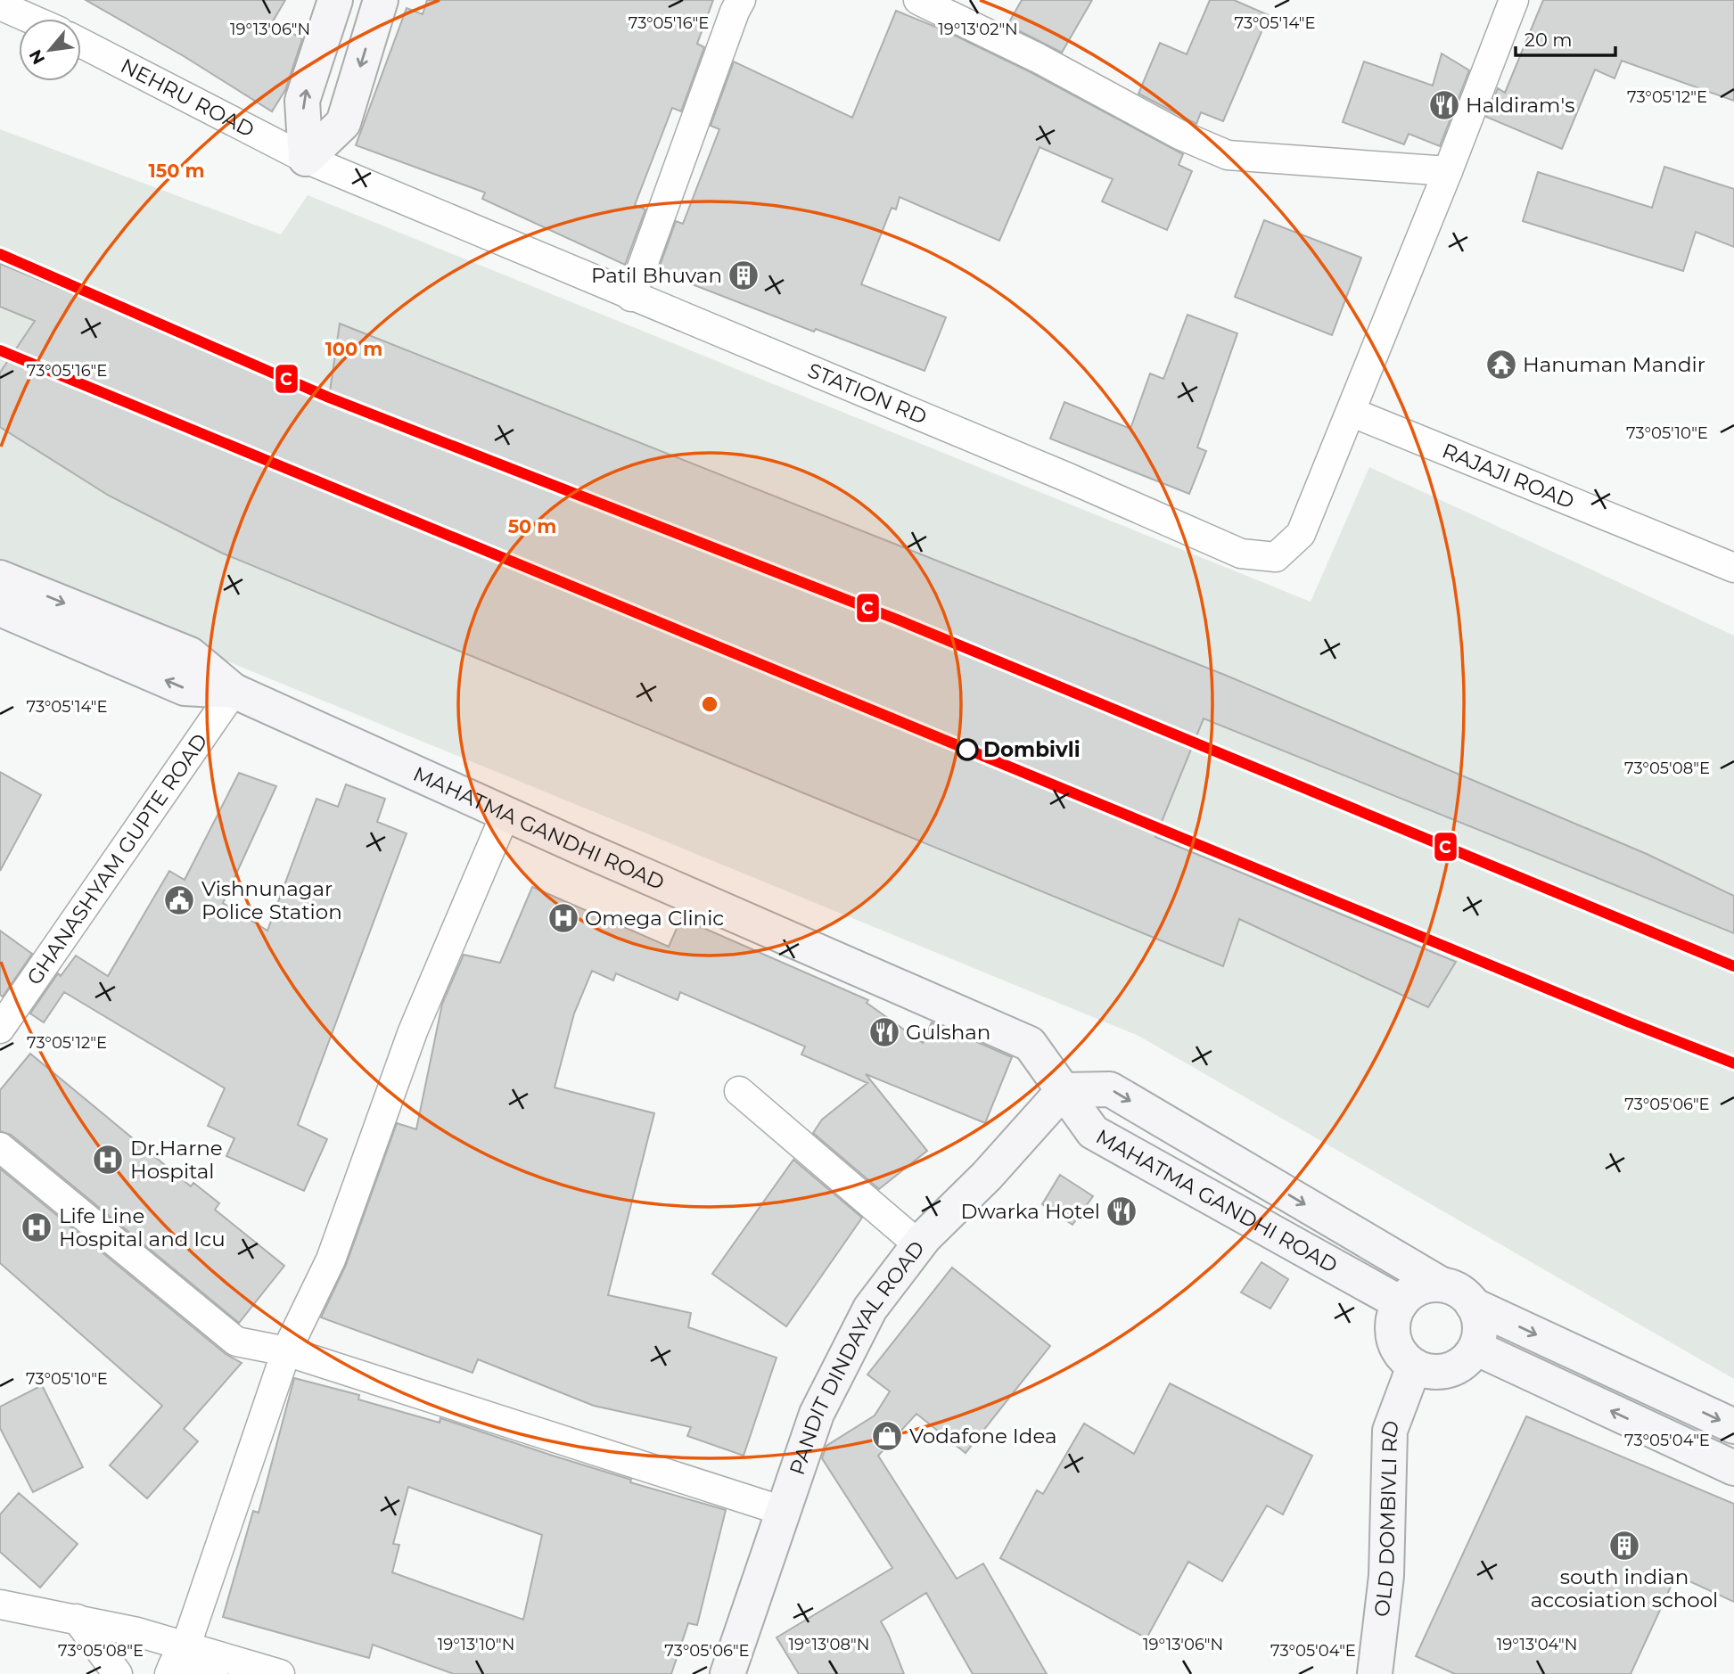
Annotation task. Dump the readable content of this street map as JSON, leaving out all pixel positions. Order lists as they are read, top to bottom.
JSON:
{
  "streets": {
    "street": [
      "NEHRU ROAD",
      "STATION RD",
      "RAJAJI ROAD",
      "MAHATMA GANDHI ROAD",
      "GHANASHYAM GUPTE ROAD",
      "PANDIT DINDAYAL ROAD",
      "OLD DOMBIVLI RD"
    ]
  },
  "crossings": [
    ["NEHRU ROAD", "STATION RD"],
    ["STATION RD", "RAJAJI ROAD"],
    ["MAHATMA GANDHI ROAD", "GHANASHYAM GUPTE ROAD"],
    ["MAHATMA GANDHI ROAD", "PANDIT DINDAYAL ROAD"],
    ["MAHATMA GANDHI ROAD", "OLD DOMBIVLI RD"]
  ],
  "places": {
    "restaurant": ["Haldiram's", "Gulshan", "Dwarka Hotel"],
    "building": ["Patil Bhuvan", "south indian accosiation school"],
    "temple": ["Hanuman Mandir"],
    "other": ["Dombivli"],
    "public building": ["Vishnunagar Police Station"],
    "hospital": ["Omega Clinic", "Dr.Harne Hospital", "Life Line Hospital and Icu"],
    "shop": ["Vodafone Idea"]
  },
  "lines": ["transit line C"],
  "scale_bar": "20 m",
  "north": "bottom left",
  "coordinates": [
    "73°05'14\"E",
    "73°05'16\"E",
    "19°13'06\"N",
    "19°13'02\"N",
    "73°05'12\"E",
    "73°05'10\"E",
    "73°05'08\"E",
    "73°05'06\"E",
    "73°05'04\"E",
    "19°13'10\"N",
    "19°13'08\"N",
    "19°13'04\"N"
  ],
  "rings": ["150 m", "100 m", "50 m"]
}
